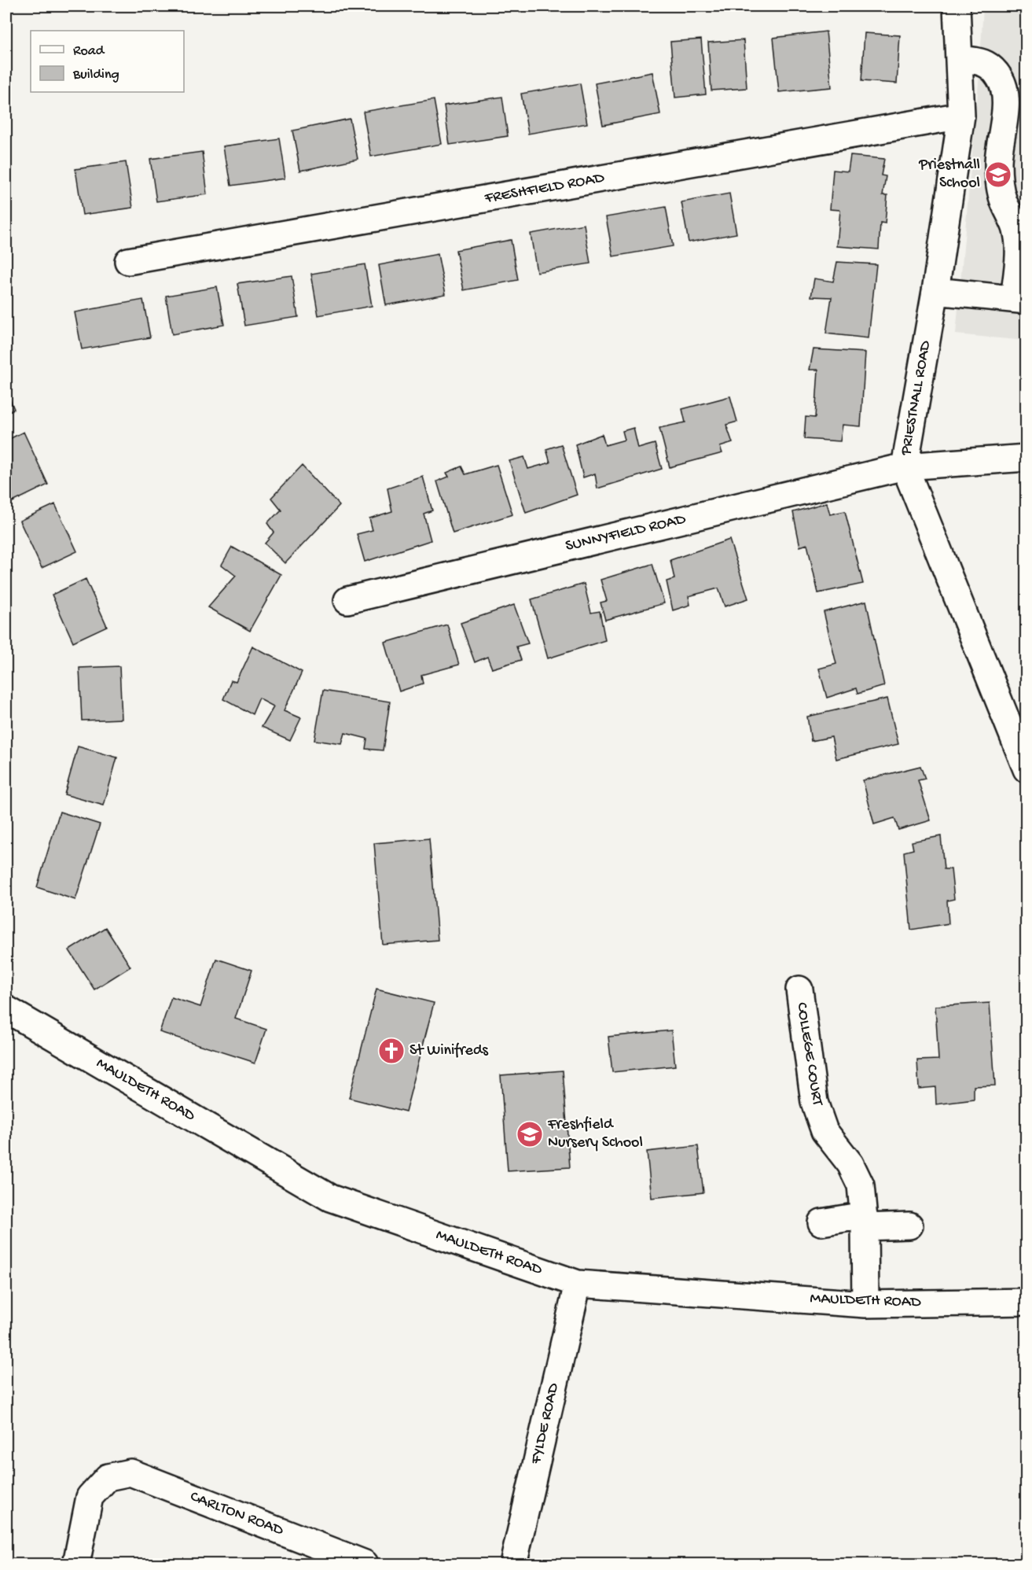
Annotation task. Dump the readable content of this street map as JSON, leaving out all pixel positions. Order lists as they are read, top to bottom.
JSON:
{
  "streets": {
    "street": [
      "FRESHFIELD ROAD",
      "PRIESTNALL ROAD",
      "SUNNYFIELD ROAD",
      "COLLEGE COURT",
      "MAULDETH ROAD",
      "FYLDE ROAD",
      "CARLTON ROAD"
    ]
  },
  "crossings": [
    ["FRESHFIELD ROAD", "PRIESTNALL ROAD"],
    ["PRIESTNALL ROAD", "SUNNYFIELD ROAD"],
    ["COLLEGE COURT", "MAULDETH ROAD"],
    ["MAULDETH ROAD", "FYLDE ROAD"]
  ],
  "places": {
    "school or university": ["Priestnall School", "Freshfield Nursery School"],
    "church": ["St Winifreds"]
  },
  "legend": ["Road", "Building"]
}
